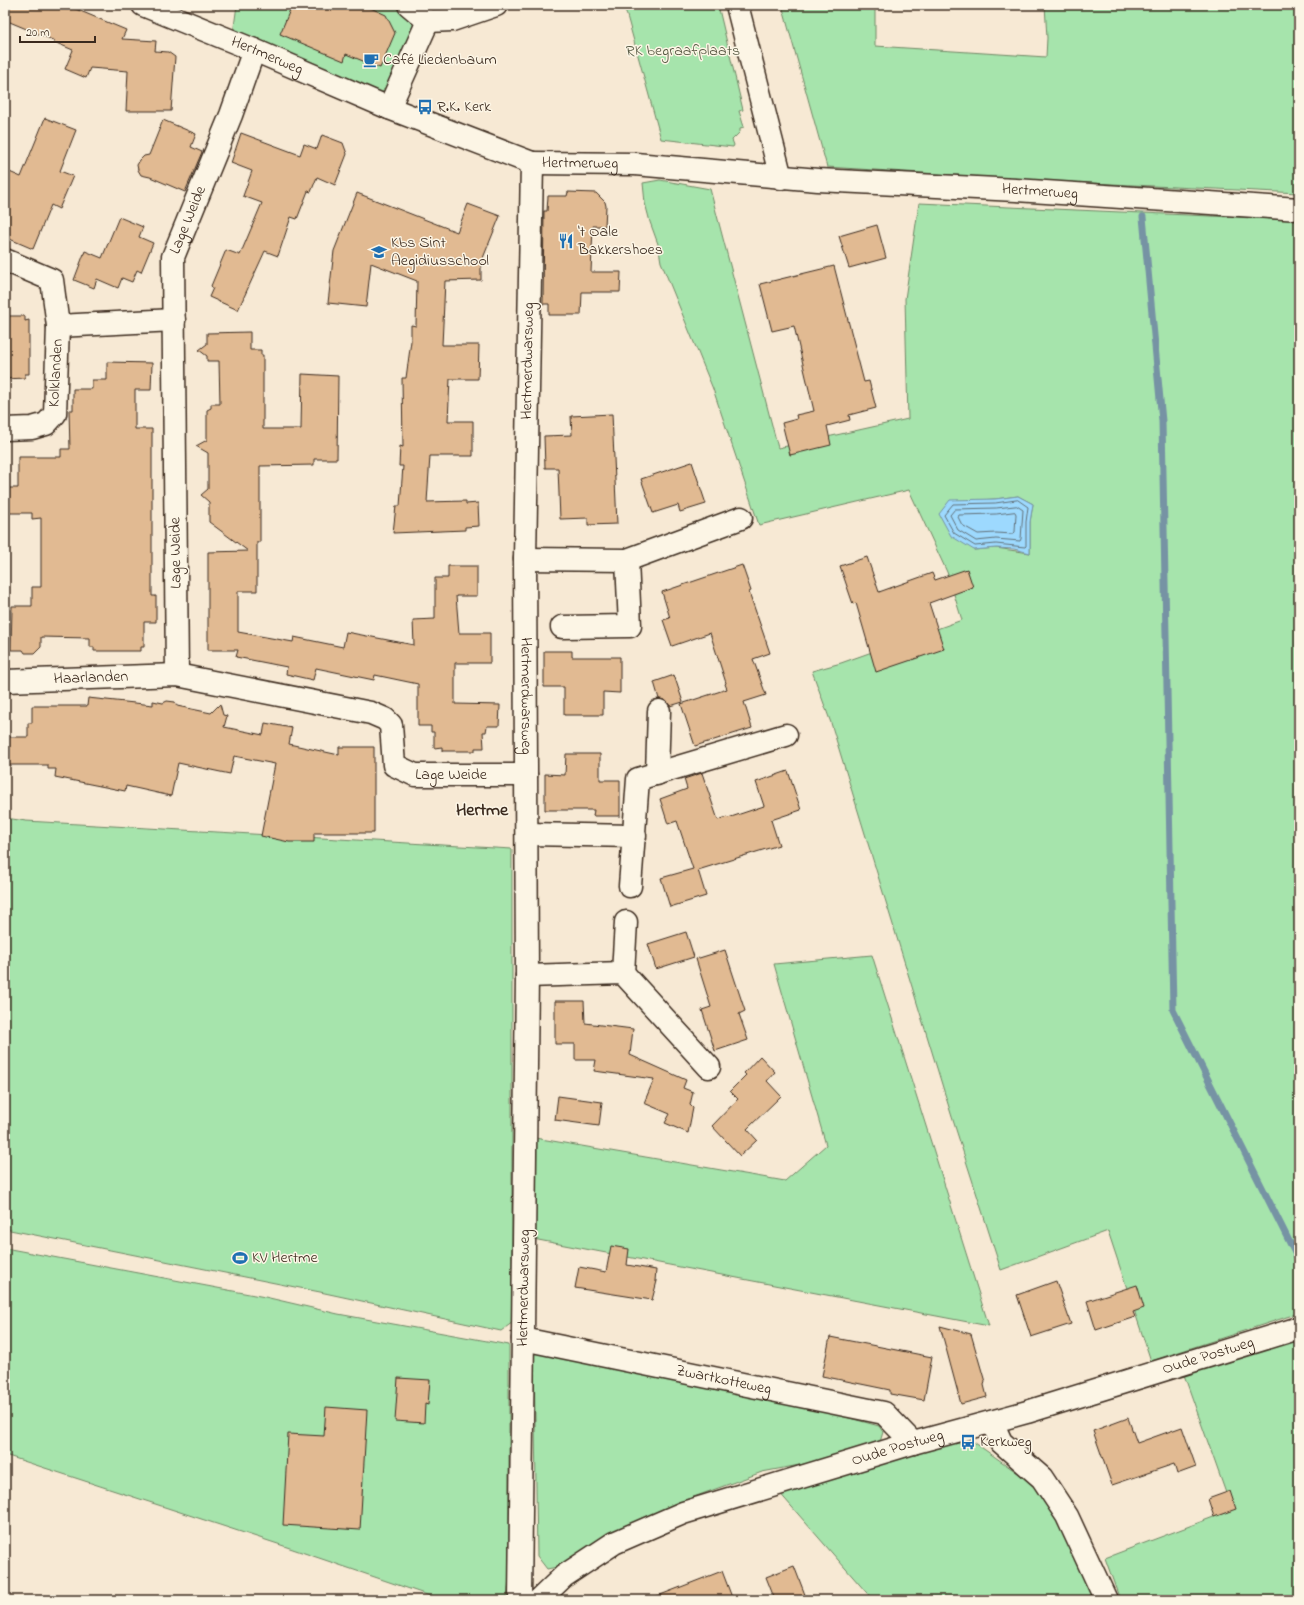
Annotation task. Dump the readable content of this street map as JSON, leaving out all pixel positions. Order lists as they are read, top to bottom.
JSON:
{
  "streets": {
    "street": [
      "Hertmerweg",
      "Lage Weide",
      "Hertmerdwarsweg",
      "Kolklanden",
      "Haarlanden",
      "Oude Postweg",
      "Zwartkotteweg"
    ]
  },
  "crossings": [
    ["Hertmerweg", "Lage Weide"],
    ["Hertmerweg", "Hertmerdwarsweg"],
    ["Lage Weide", "Hertmerdwarsweg"],
    ["Lage Weide", "Kolklanden"],
    ["Lage Weide", "Haarlanden"],
    ["Hertmerdwarsweg", "Zwartkotteweg"],
    ["Oude Postweg", "Zwartkotteweg"]
  ],
  "districts": ["Hertme"],
  "parks": ["RK begraafplaats"],
  "places": {
    "cafe": ["Café Liedenbaum"],
    "bus stop": ["R.K. Kerk", "Kerkweg"],
    "restaurant": ["'t Oale Bakkershoes"],
    "school or university": ["Kbs Sint Aegidiusschool"],
    "sports": ["KV Hertme"]
  },
  "scale_bar": "20 m"
}
